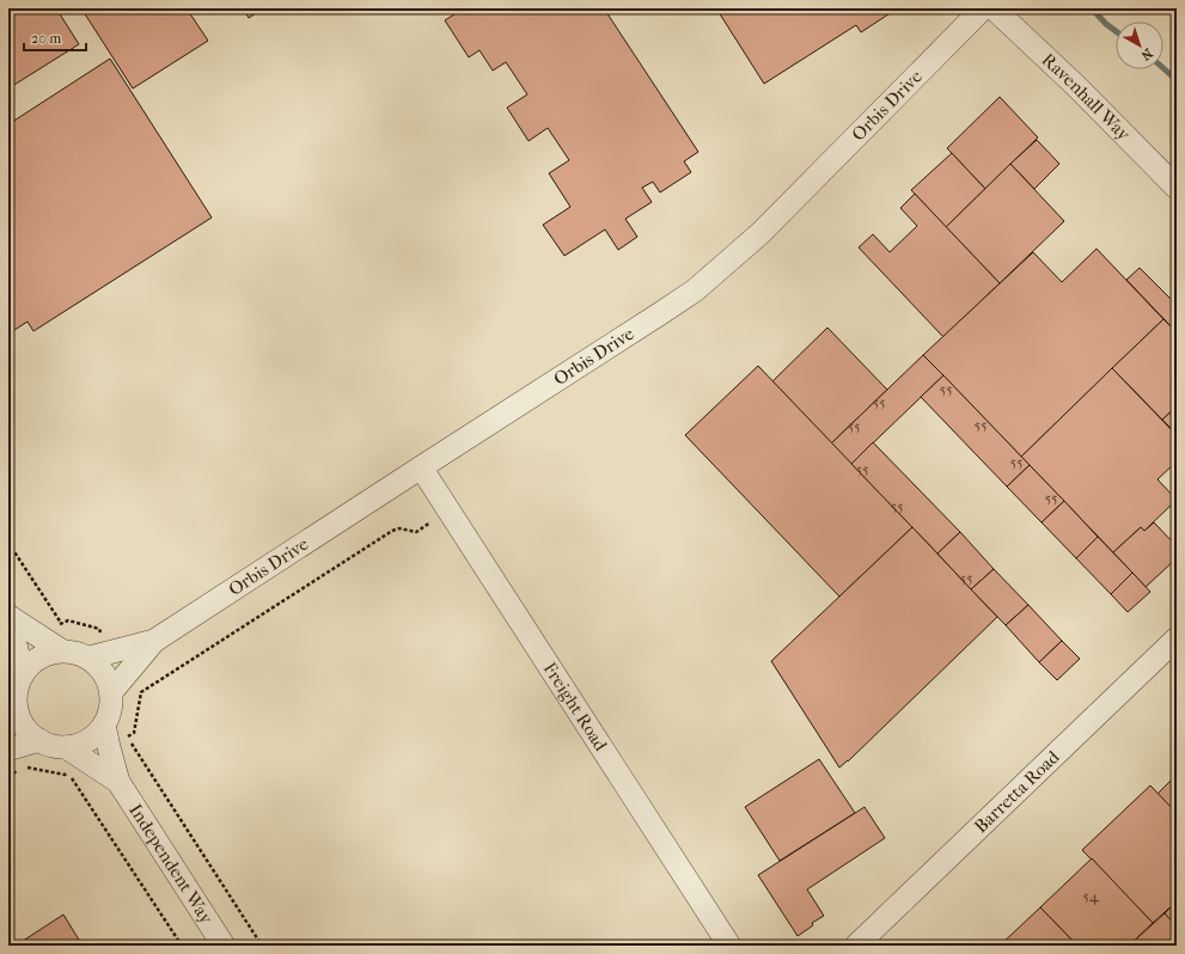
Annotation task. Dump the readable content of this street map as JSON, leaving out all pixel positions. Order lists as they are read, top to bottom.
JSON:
{
  "streets": {
    "street": [
      "Ravenhall Way",
      "Orbis Drive",
      "Freight Road",
      "Barretta Road",
      "Independent Way"
    ]
  },
  "crossings": [
    ["Orbis Drive", "Freight Road"],
    ["Orbis Drive", "Independent Way"]
  ],
  "house_numbers": [
    "55",
    "55",
    "55",
    "55",
    "55",
    "55",
    "55",
    "55",
    "55",
    "54"
  ],
  "scale_bar": "20 m",
  "north": "bottom right"
}
